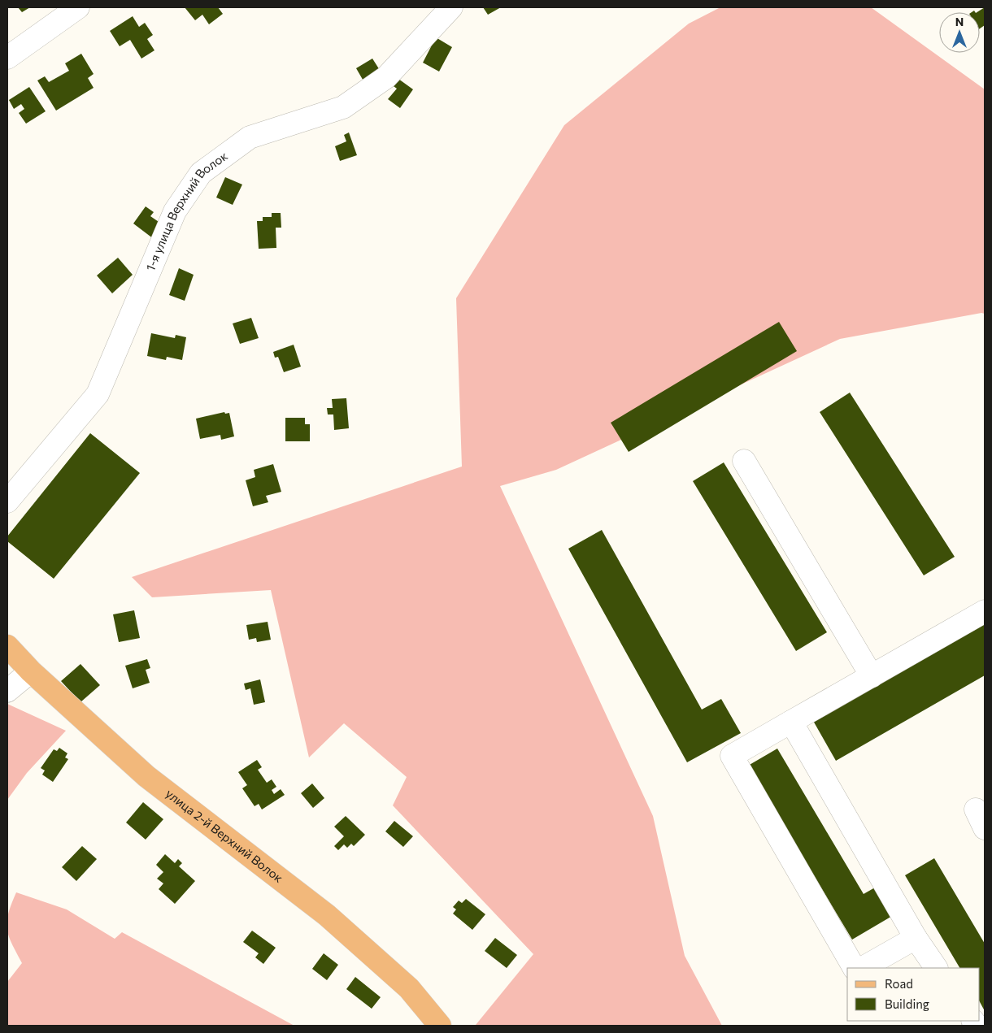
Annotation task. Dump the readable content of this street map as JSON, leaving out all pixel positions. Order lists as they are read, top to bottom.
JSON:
{
  "streets": {
    "main road": ["улица 2-й Верхний Волок"],
    "street": ["1-я улица Верхний Волок"]
  },
  "legend": ["Road", "Building"],
  "north": "top"
}
